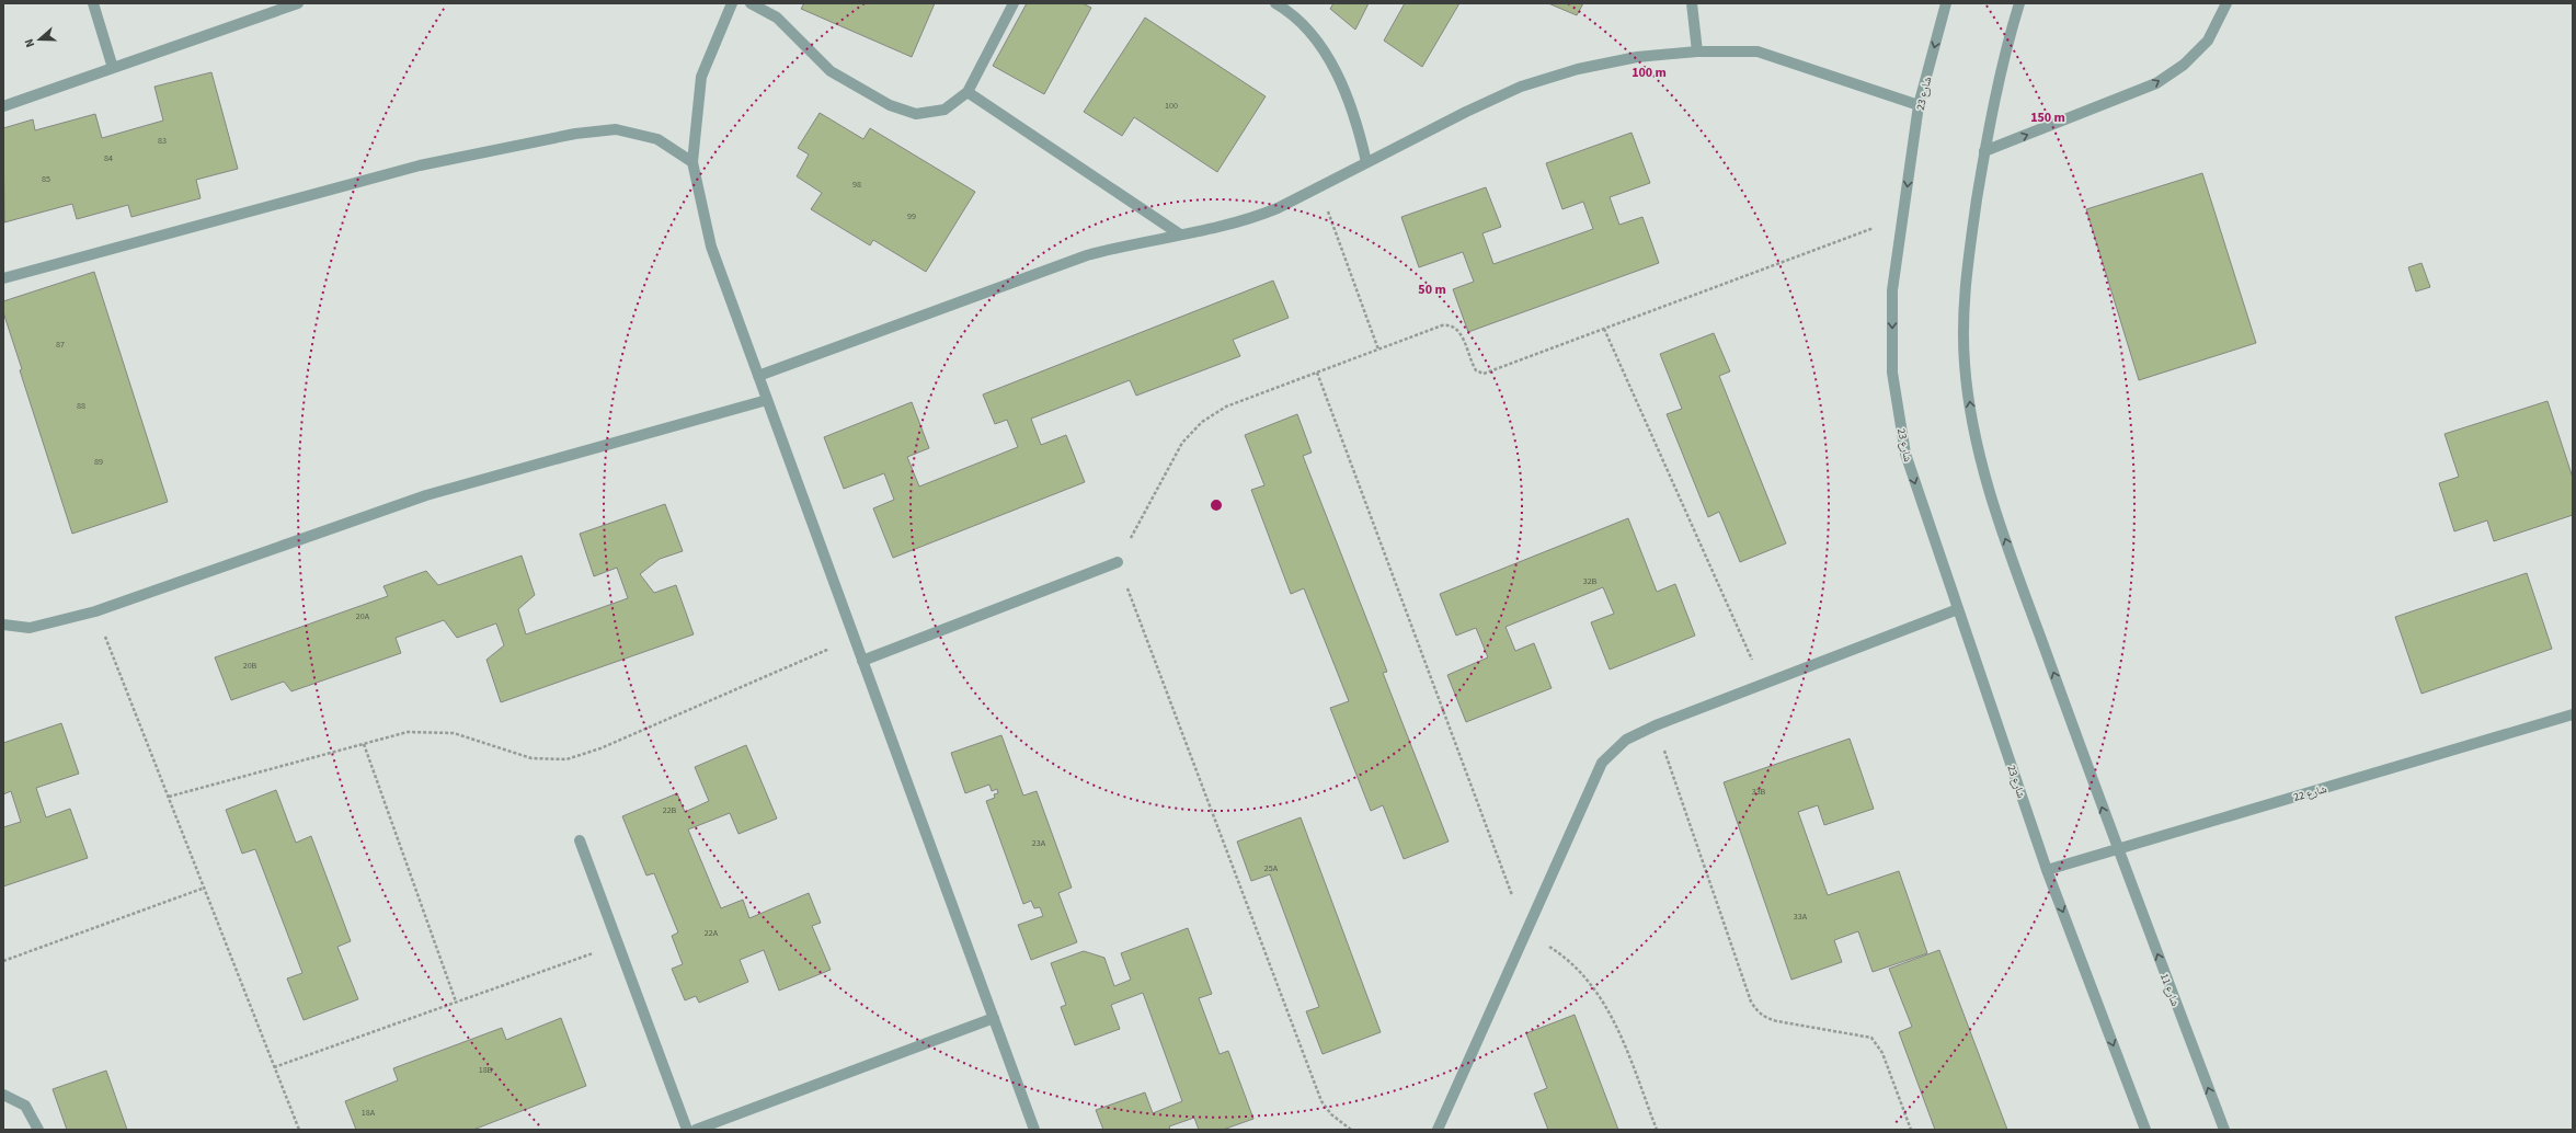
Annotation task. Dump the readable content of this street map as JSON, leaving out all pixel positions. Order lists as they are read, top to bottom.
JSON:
{
  "streets": {
    "street": ["شارع 23", "شارع 22", "شارع 11"]
  },
  "crossings": [
    ["شارع 23", "شارع 22"],
    ["شارع 22", "شارع 11"]
  ],
  "house_numbers": [
    "100",
    "83",
    "84",
    "85",
    "98",
    "99",
    "87",
    "88",
    "89",
    "32B",
    "20A",
    "20B",
    "33B",
    "22B",
    "23A",
    "25A",
    "33A",
    "22A",
    "18B",
    "18A"
  ],
  "north": "left",
  "rings": ["100 m", "150 m", "50 m"]
}
